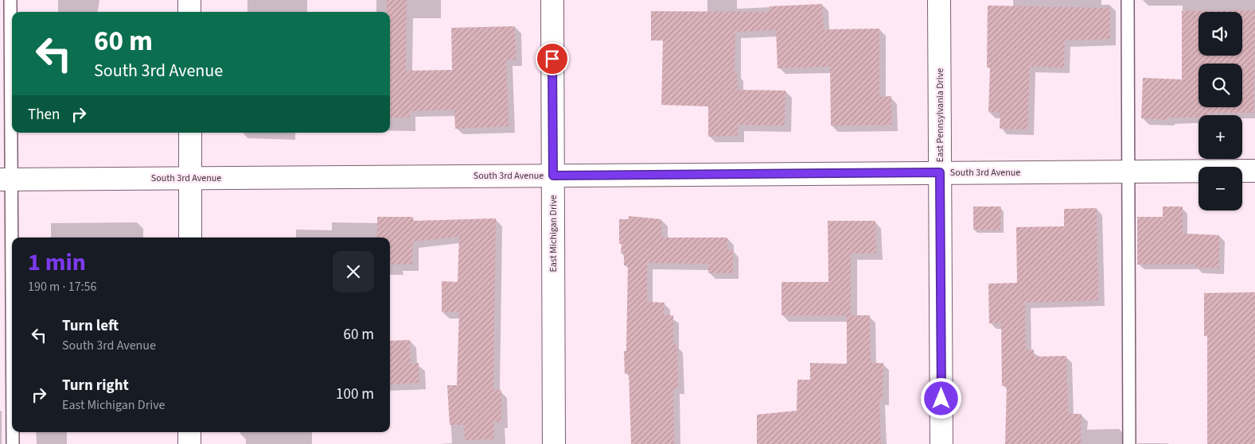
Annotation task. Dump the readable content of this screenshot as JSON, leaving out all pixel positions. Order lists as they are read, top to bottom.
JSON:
{
  "streets": {
    "street": ["East Pennsylvania Drive", "South 3rd Avenue", "East Michigan Drive"]
  },
  "crossings": [
    ["East Pennsylvania Drive", "South 3rd Avenue"],
    ["South 3rd Avenue", "East Michigan Drive"]
  ],
  "page": {
    "map_buttons": ["+", "−"],
    "turn": ["60 m", "South 3rd Avenue"],
    "then": "Then",
    "heading": ["1 min", "190 m · 17:56"],
    "list": [
      {
        "name": "Turn left",
        "note": "South 3rd Avenue",
        "value": "60 m"
      },
      {
        "name": "Turn right",
        "note": "East Michigan Drive",
        "value": "100 m"
      }
    ]
  }
}
